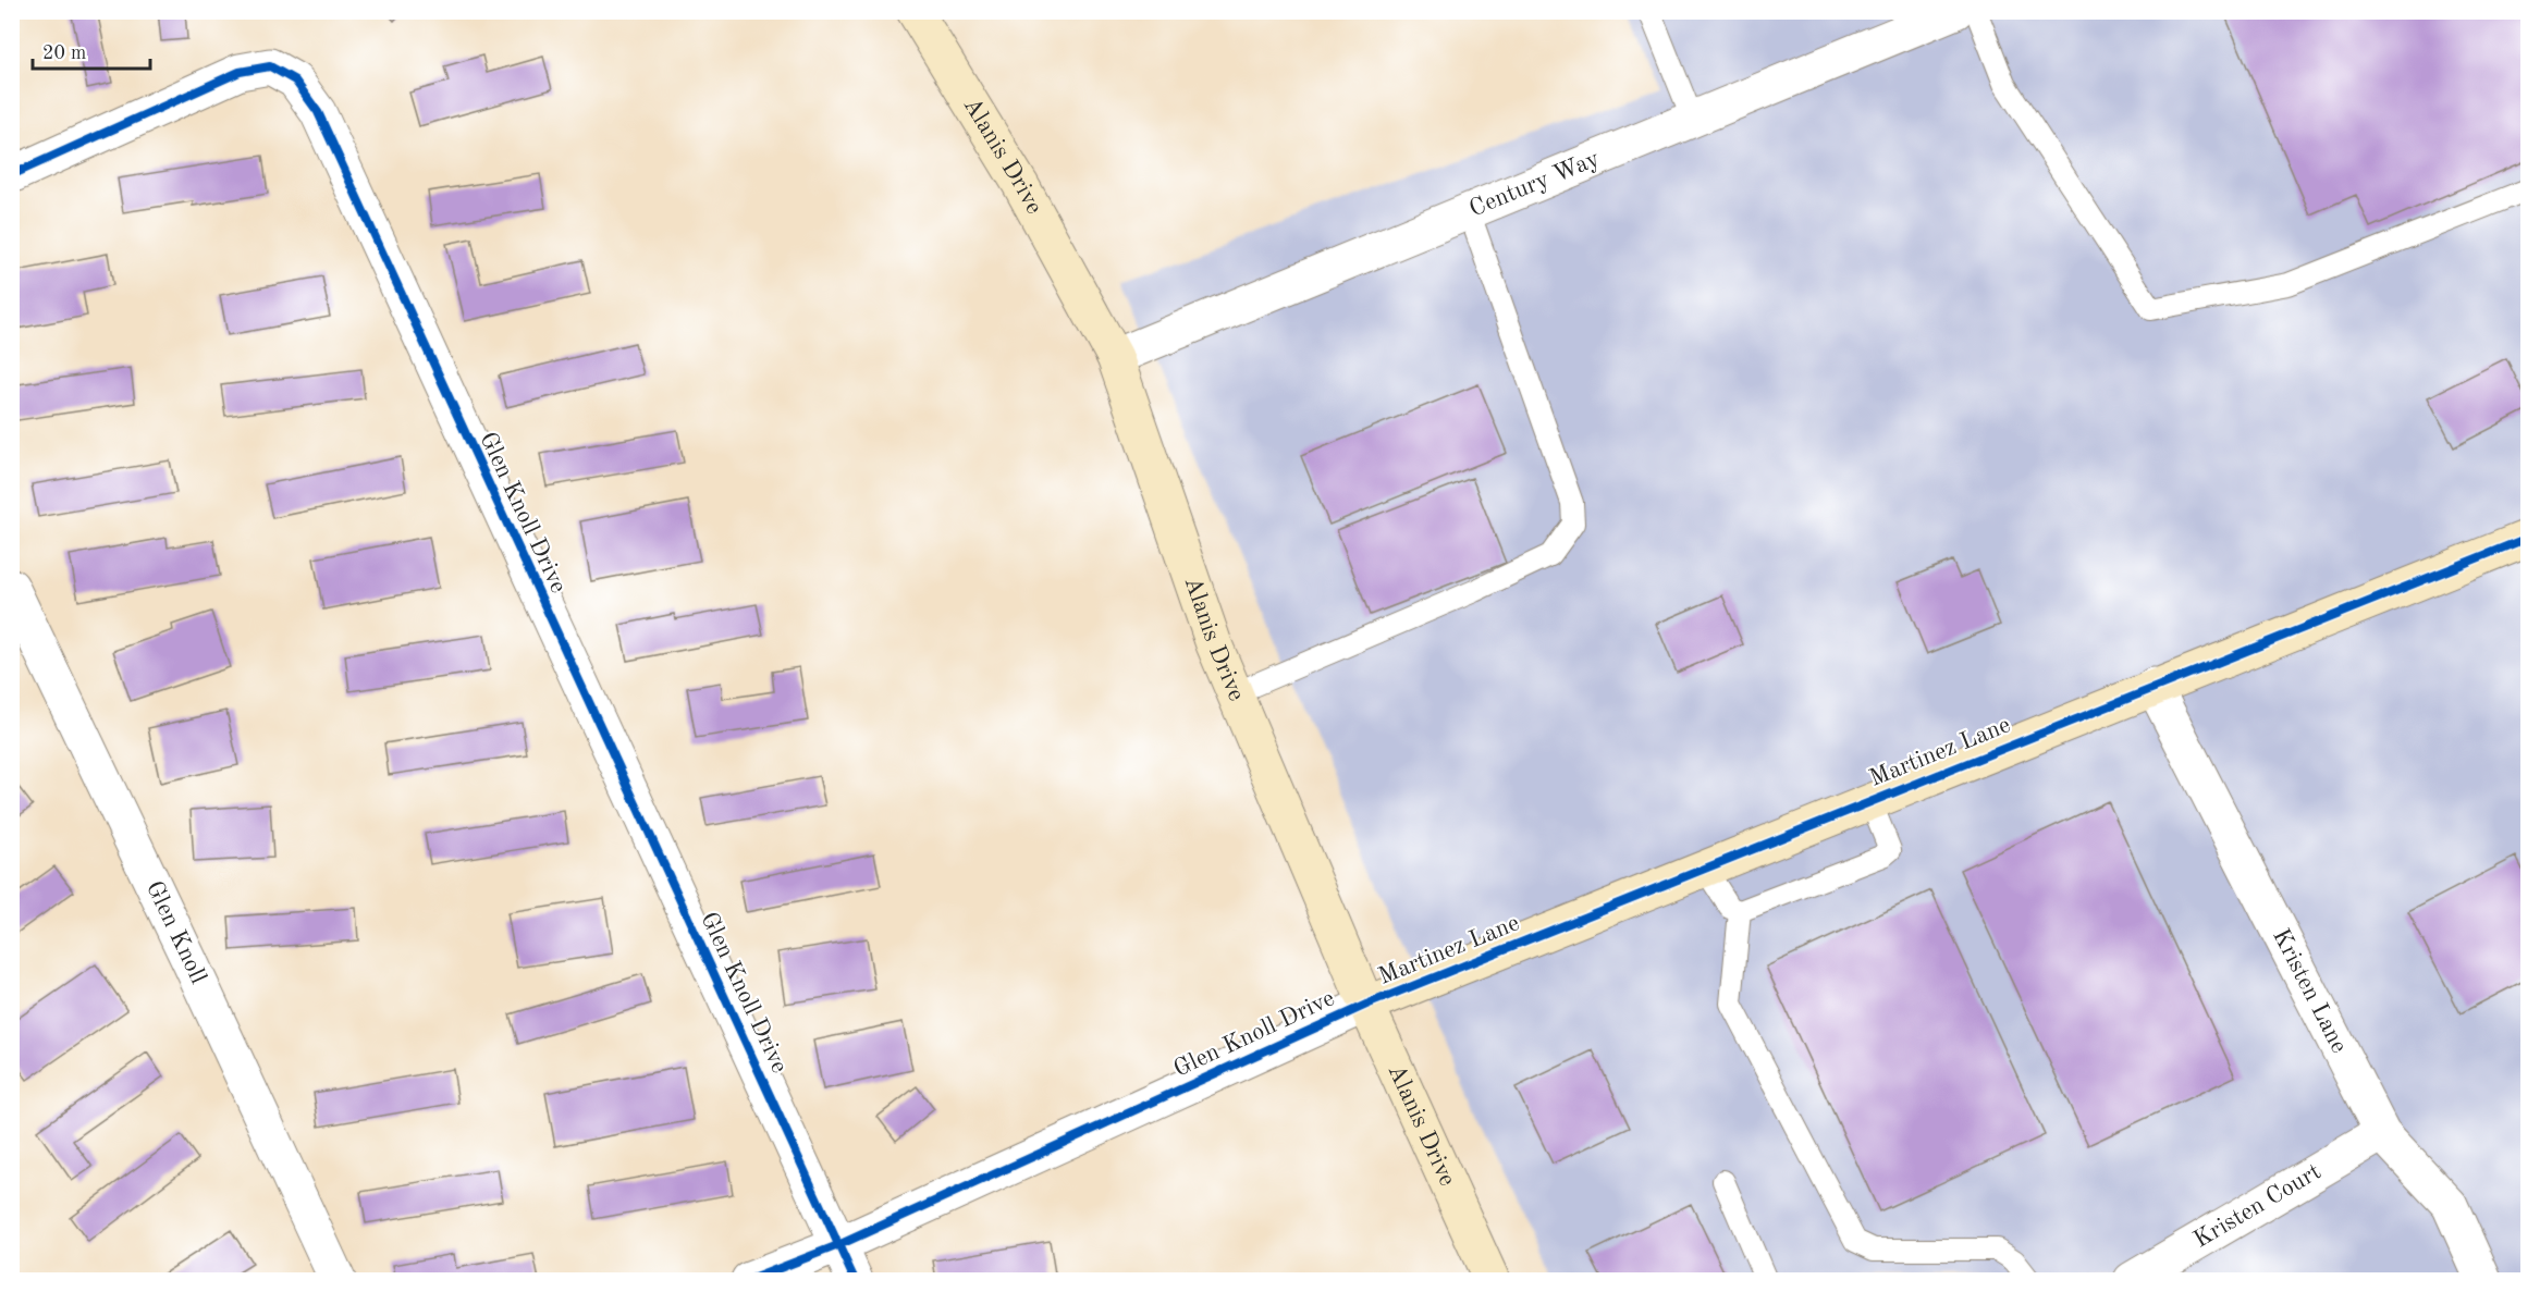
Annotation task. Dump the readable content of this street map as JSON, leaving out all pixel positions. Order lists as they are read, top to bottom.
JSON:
{
  "streets": {
    "main road": ["Alanis Drive", "Martinez Lane"],
    "street": [
      "Century Way",
      "Glen Knoll Drive",
      "Glen Knoll",
      "Kristen Lane",
      "Kristen Court"
    ]
  },
  "crossings": [
    ["Alanis Drive", "Century Way"],
    ["Alanis Drive", "Glen Knoll Drive"],
    ["Alanis Drive", "Martinez Lane"],
    ["Glen Knoll Drive", "Martinez Lane"],
    ["Martinez Lane", "Kristen Lane"],
    ["Kristen Lane", "Kristen Court"]
  ],
  "scale_bar": "20 m"
}
